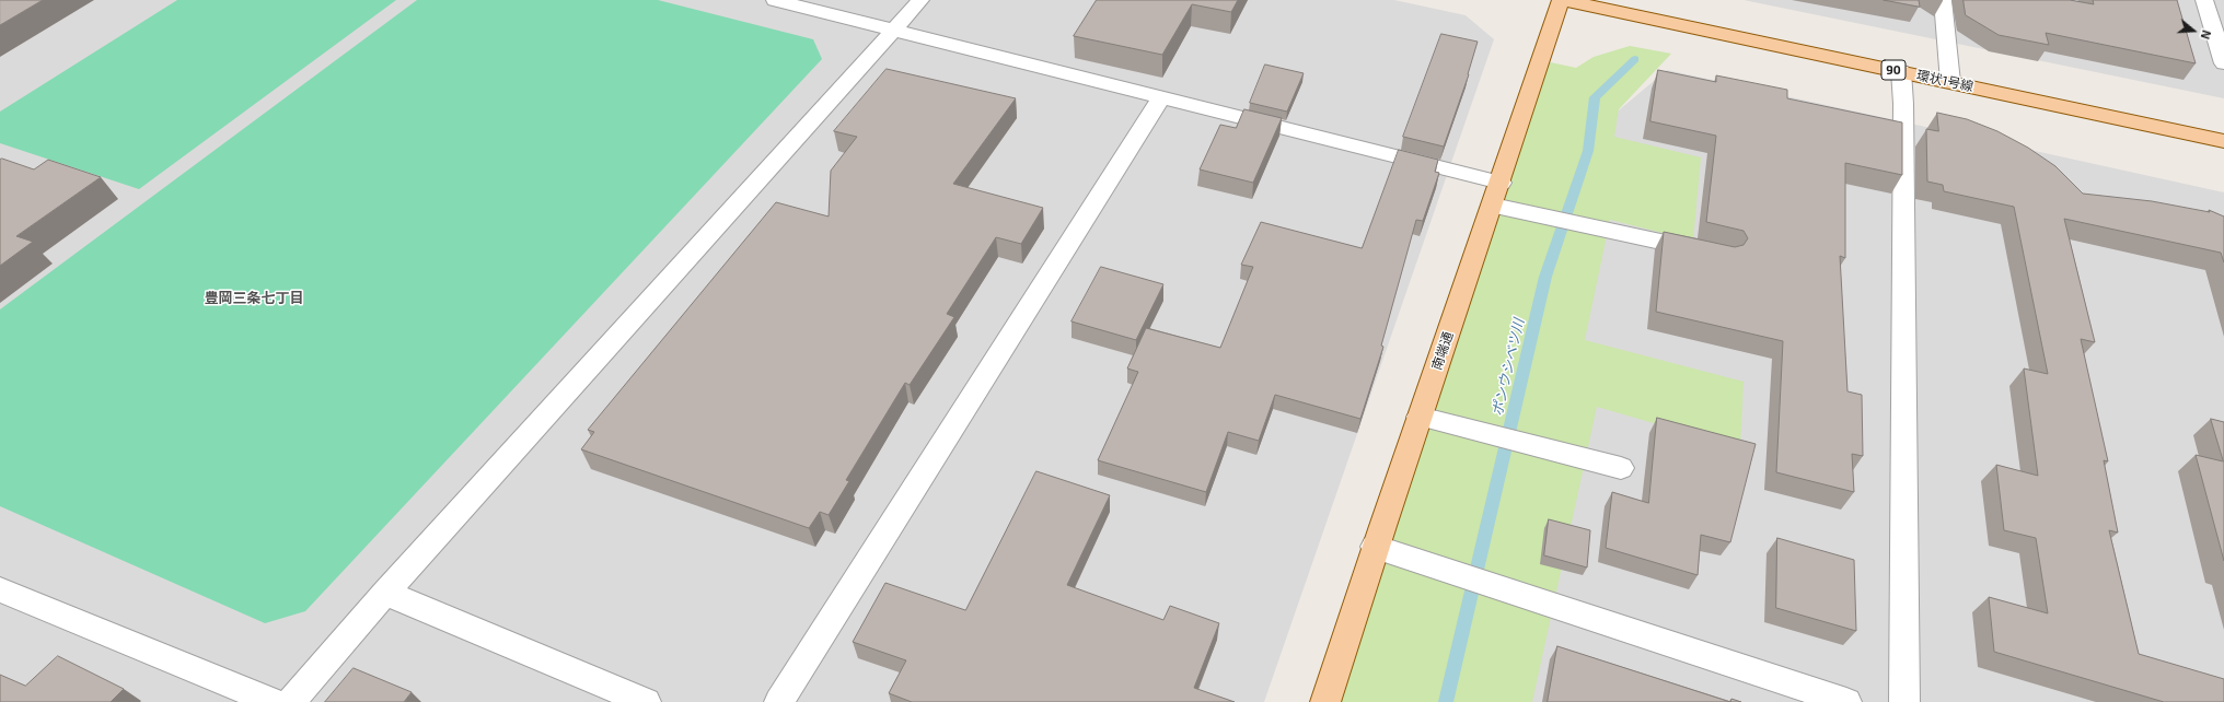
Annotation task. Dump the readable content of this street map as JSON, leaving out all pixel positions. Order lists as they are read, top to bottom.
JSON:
{
  "streets": {
    "main road": ["90", "環状1号線", "南端通"]
  },
  "crossings": [
    ["環状1号線", "南端通"]
  ],
  "districts": ["豊岡三条七丁目"],
  "water": ["ポンウシベツ川"],
  "north": "right"
}
